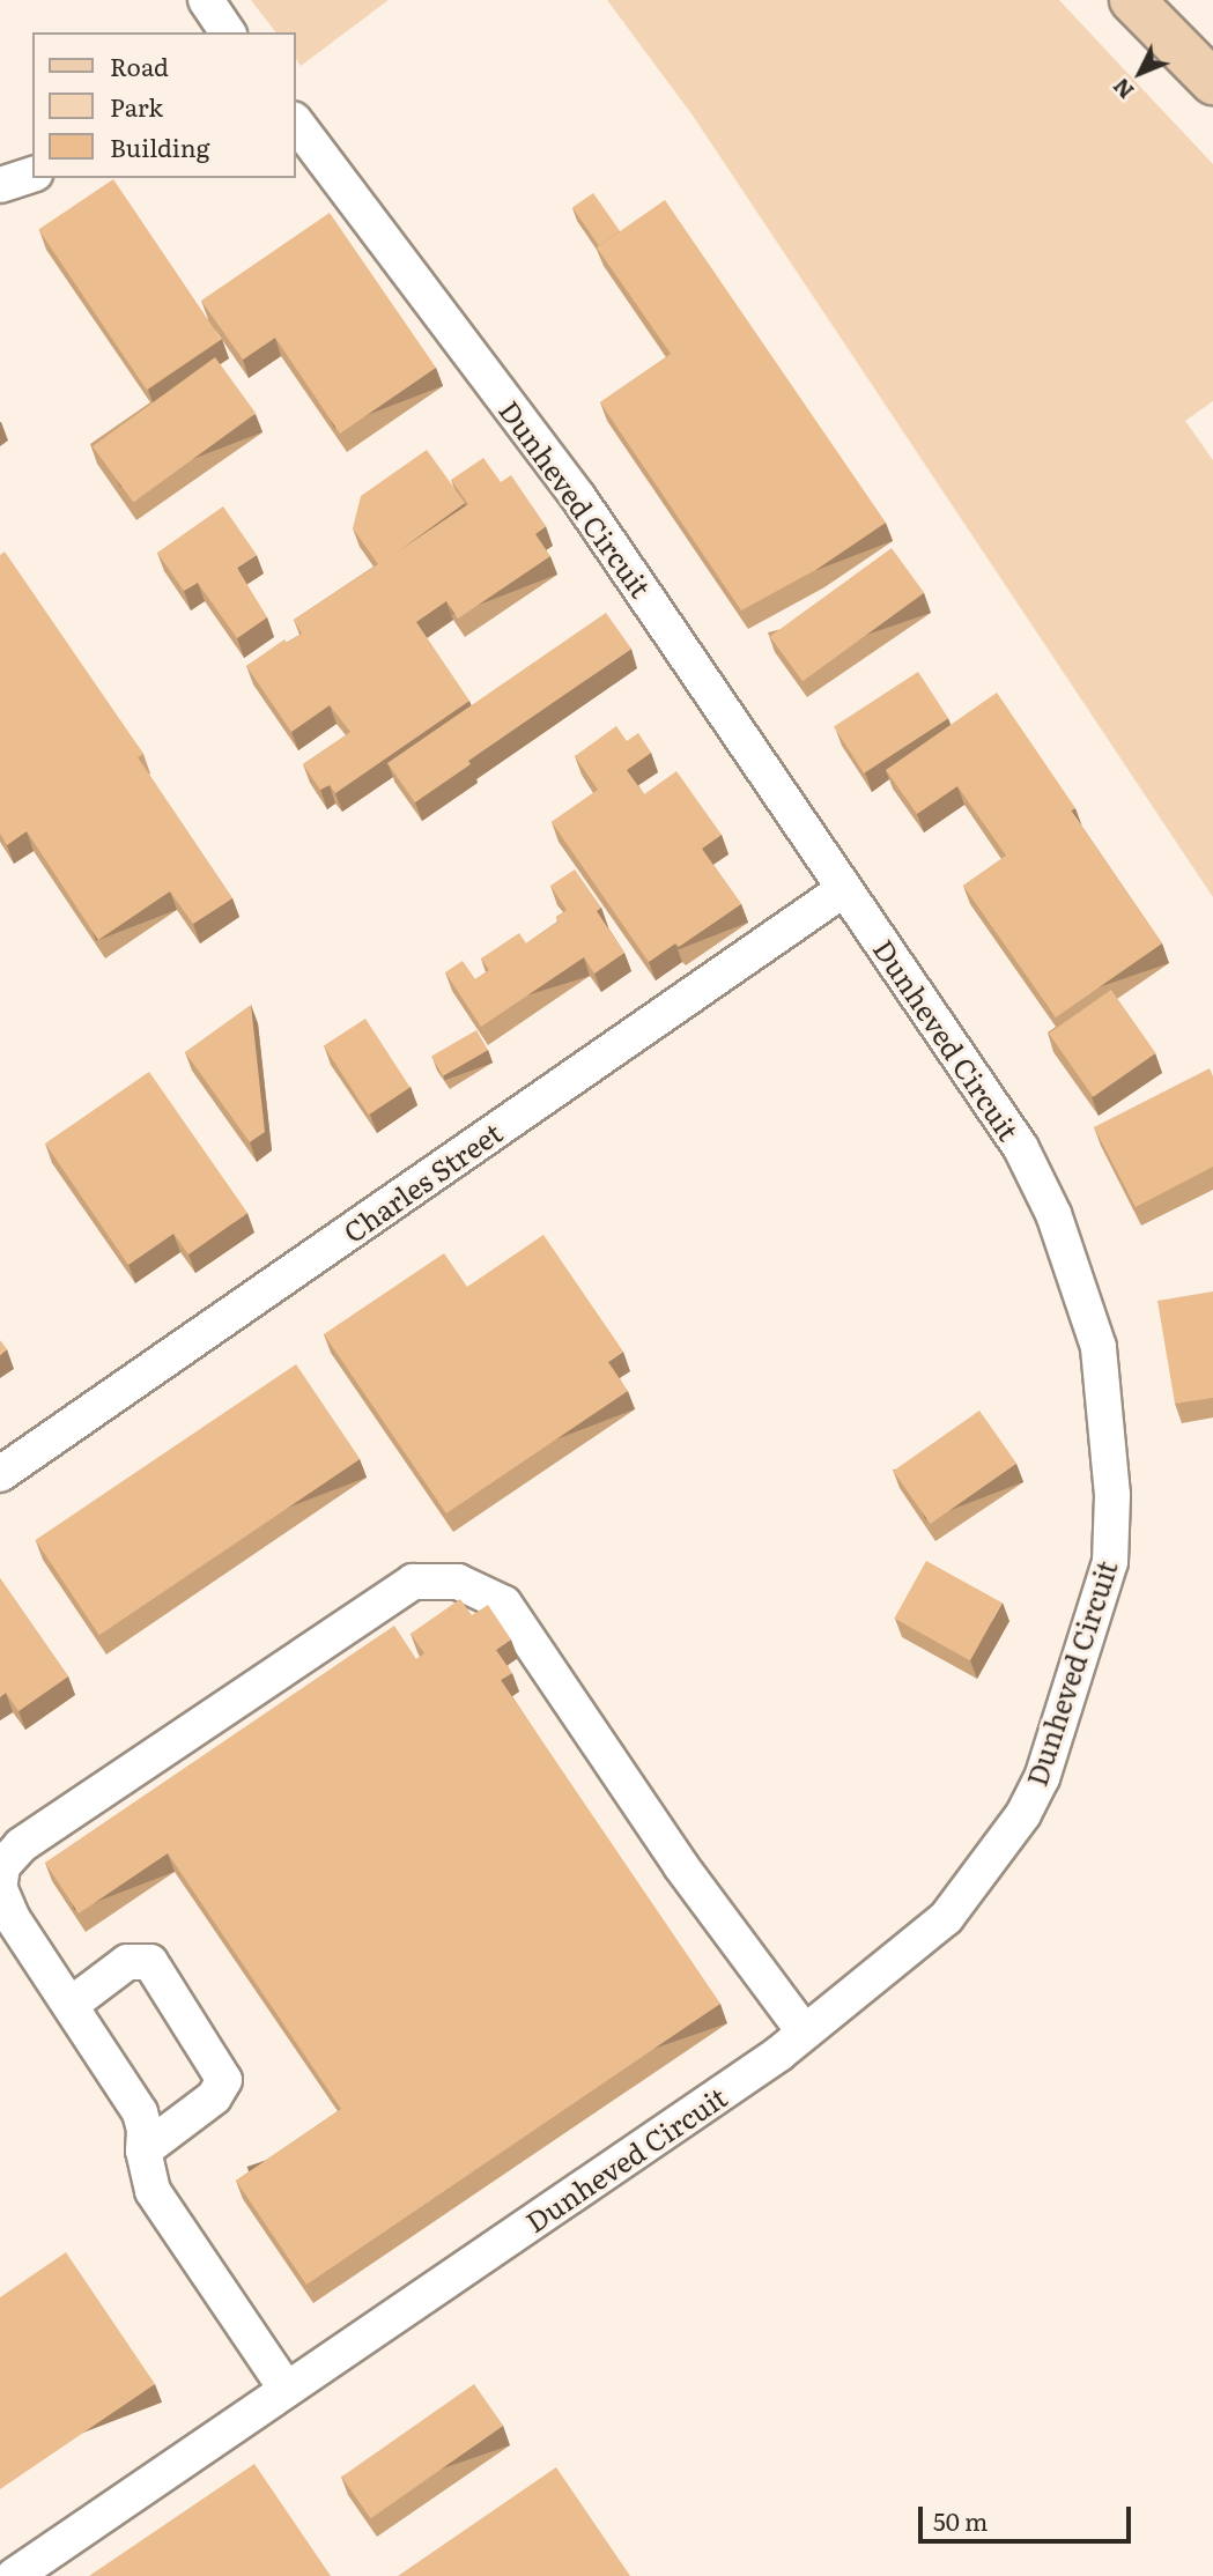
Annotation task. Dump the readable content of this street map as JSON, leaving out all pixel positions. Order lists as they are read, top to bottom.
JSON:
{
  "streets": {
    "street": ["Dunheved Circuit", "Charles Street"]
  },
  "crossings": [
    ["Dunheved Circuit", "Charles Street"]
  ],
  "legend": ["Road", "Park", "Building"],
  "scale_bar": "50 m",
  "north": "bottom left"
}
